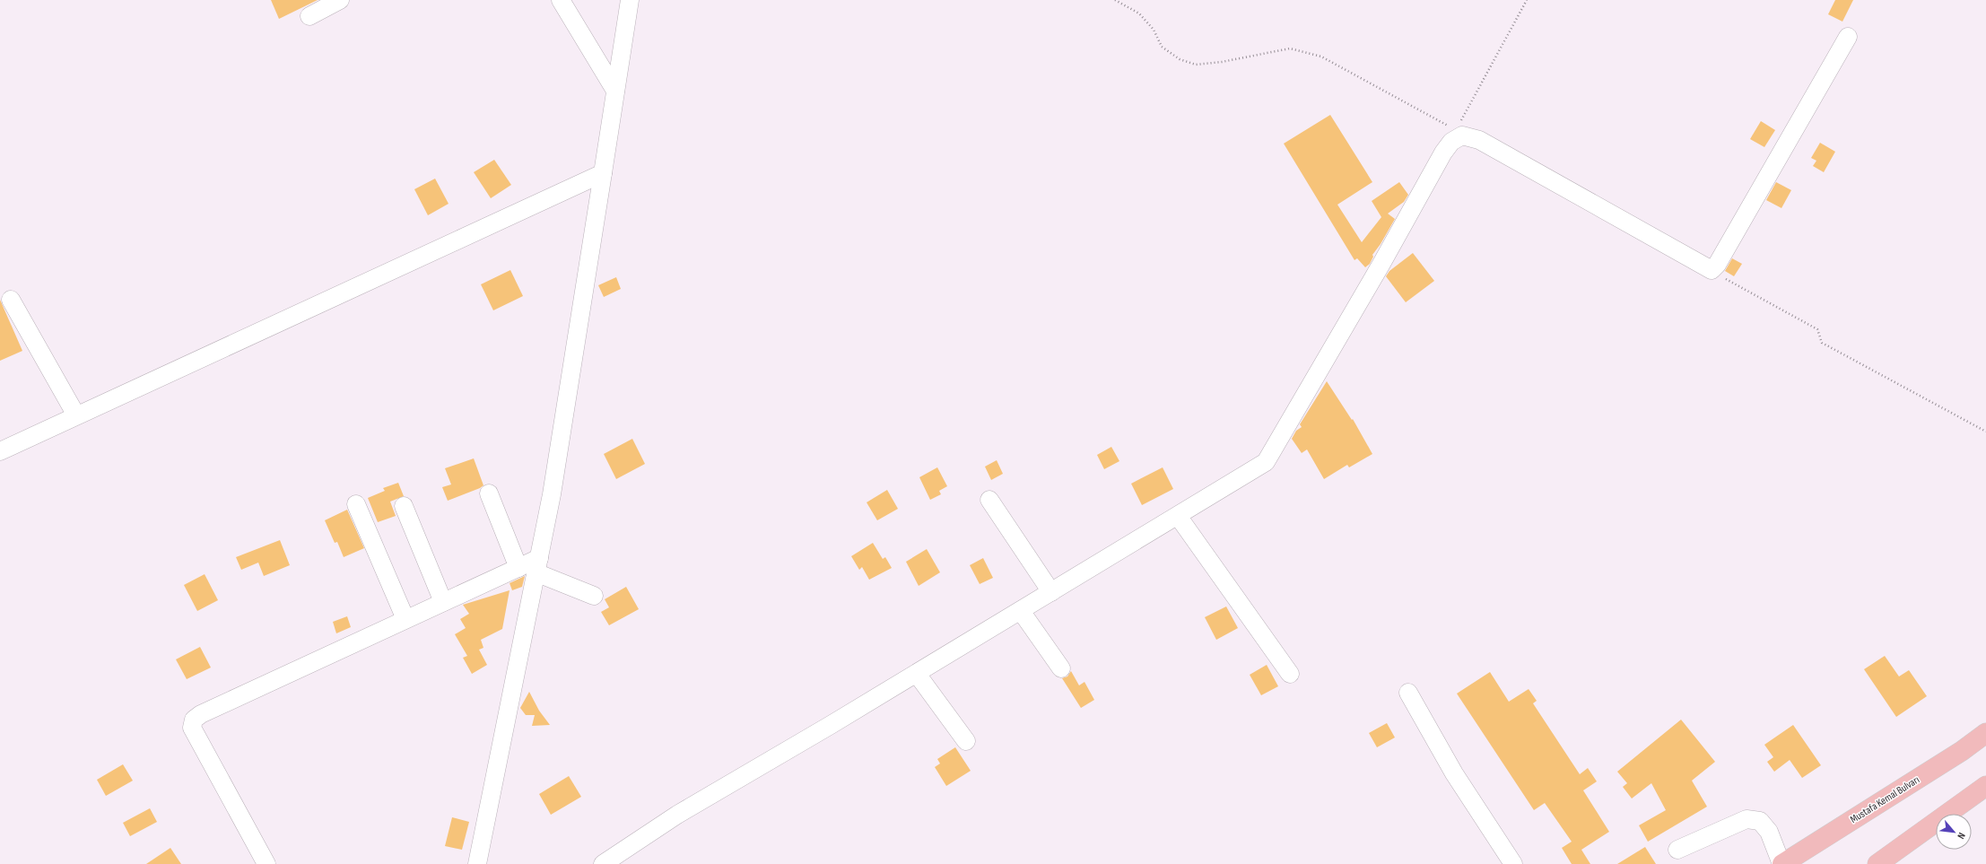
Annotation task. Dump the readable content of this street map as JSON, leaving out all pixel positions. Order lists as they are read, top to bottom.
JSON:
{
  "streets": {
    "highway": ["Mustafa Kemal Bulvarı"]
  },
  "north": "bottom right"
}
